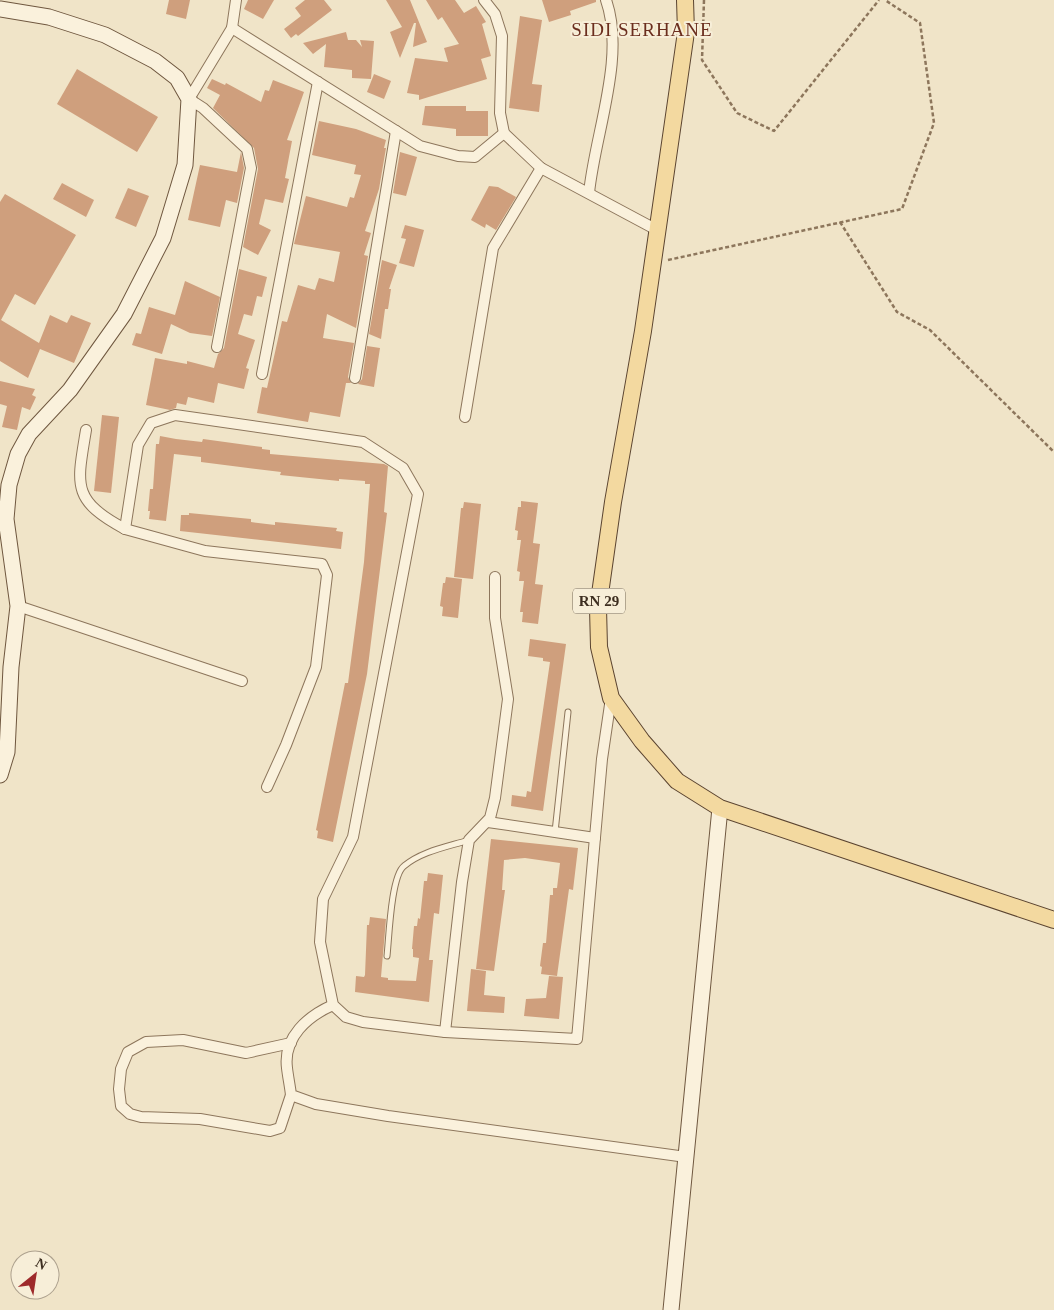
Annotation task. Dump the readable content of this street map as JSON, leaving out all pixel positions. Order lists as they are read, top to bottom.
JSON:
{
  "streets": {
    "main road": ["RN 29"]
  },
  "districts": ["SIDI SERHANE"],
  "north": "top right"
}
